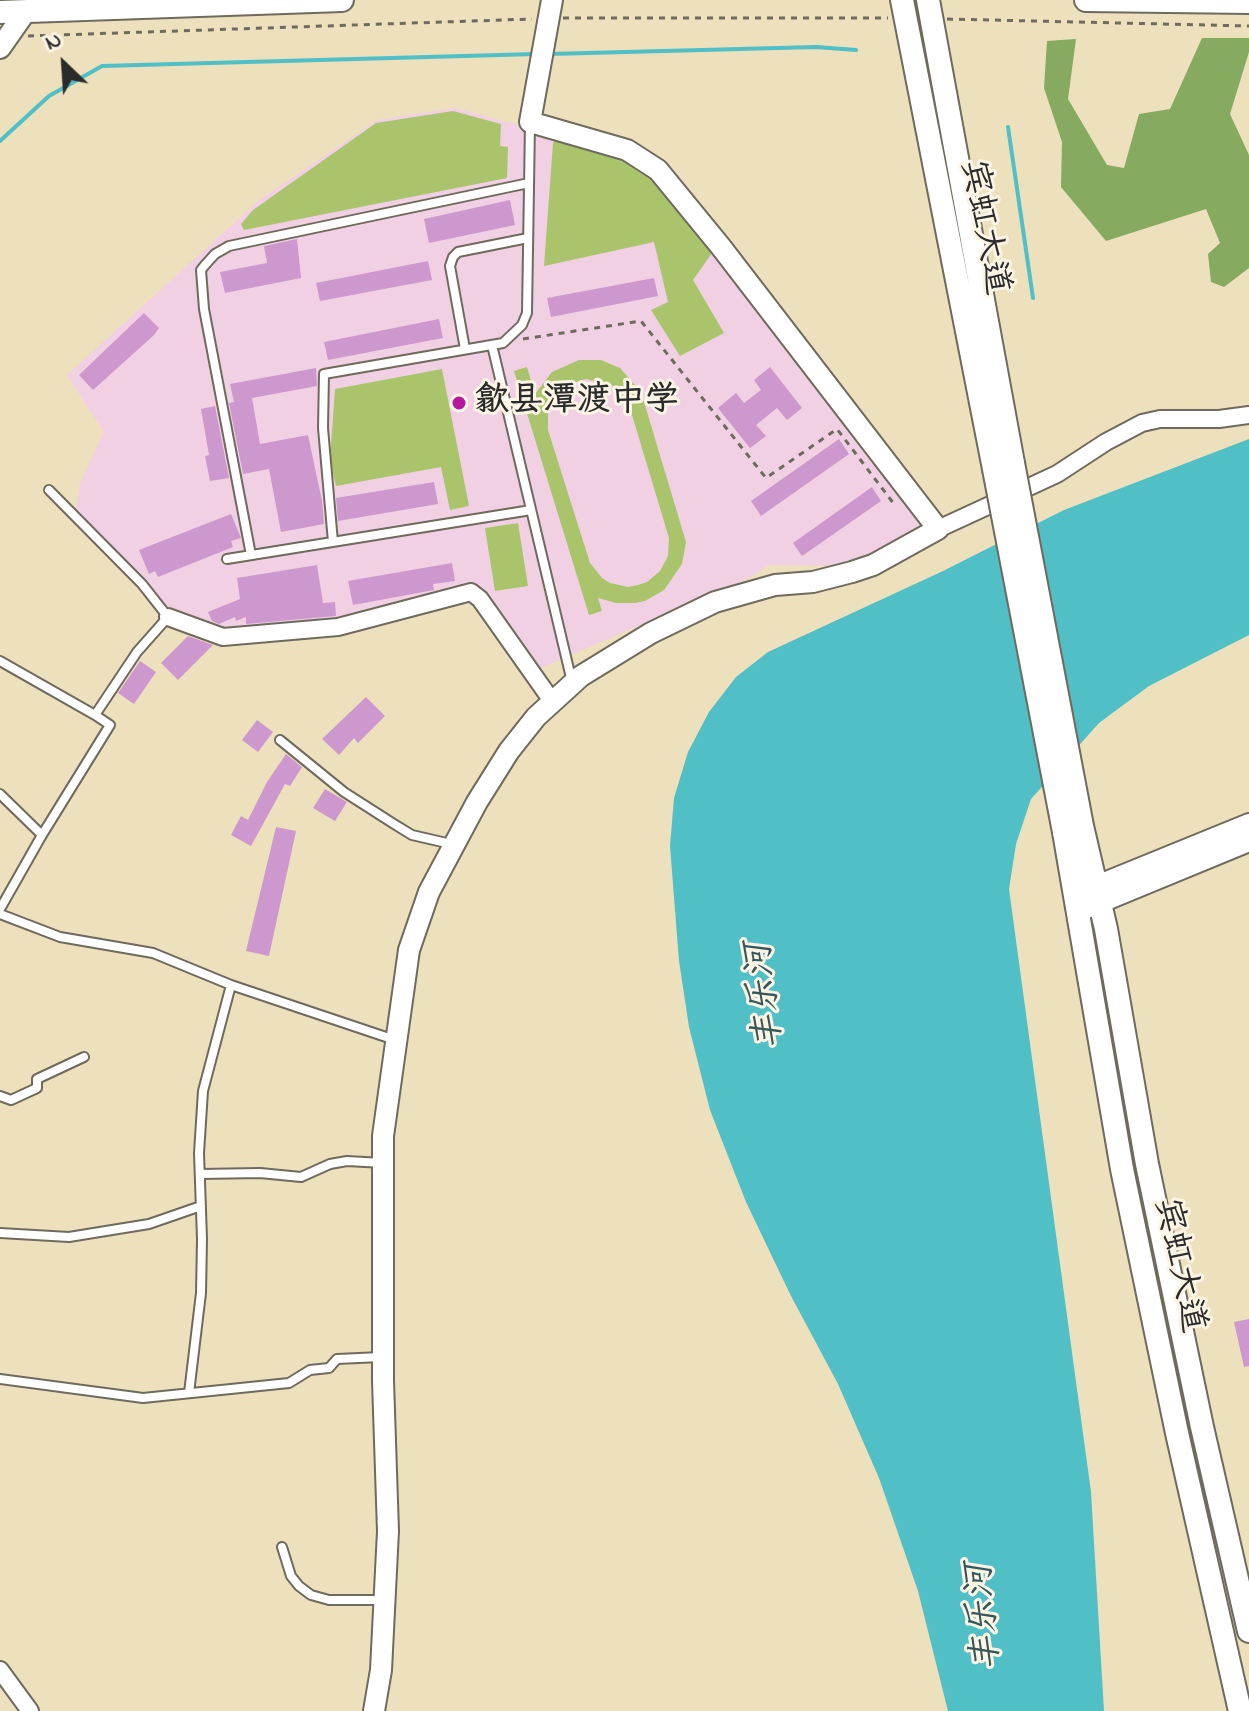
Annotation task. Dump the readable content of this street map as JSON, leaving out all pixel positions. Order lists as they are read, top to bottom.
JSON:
{
  "streets": {
    "main road": ["宾虹大道"]
  },
  "water": ["丰乐河"],
  "places": ["歙县潭渡中学"],
  "north": "top left"
}
